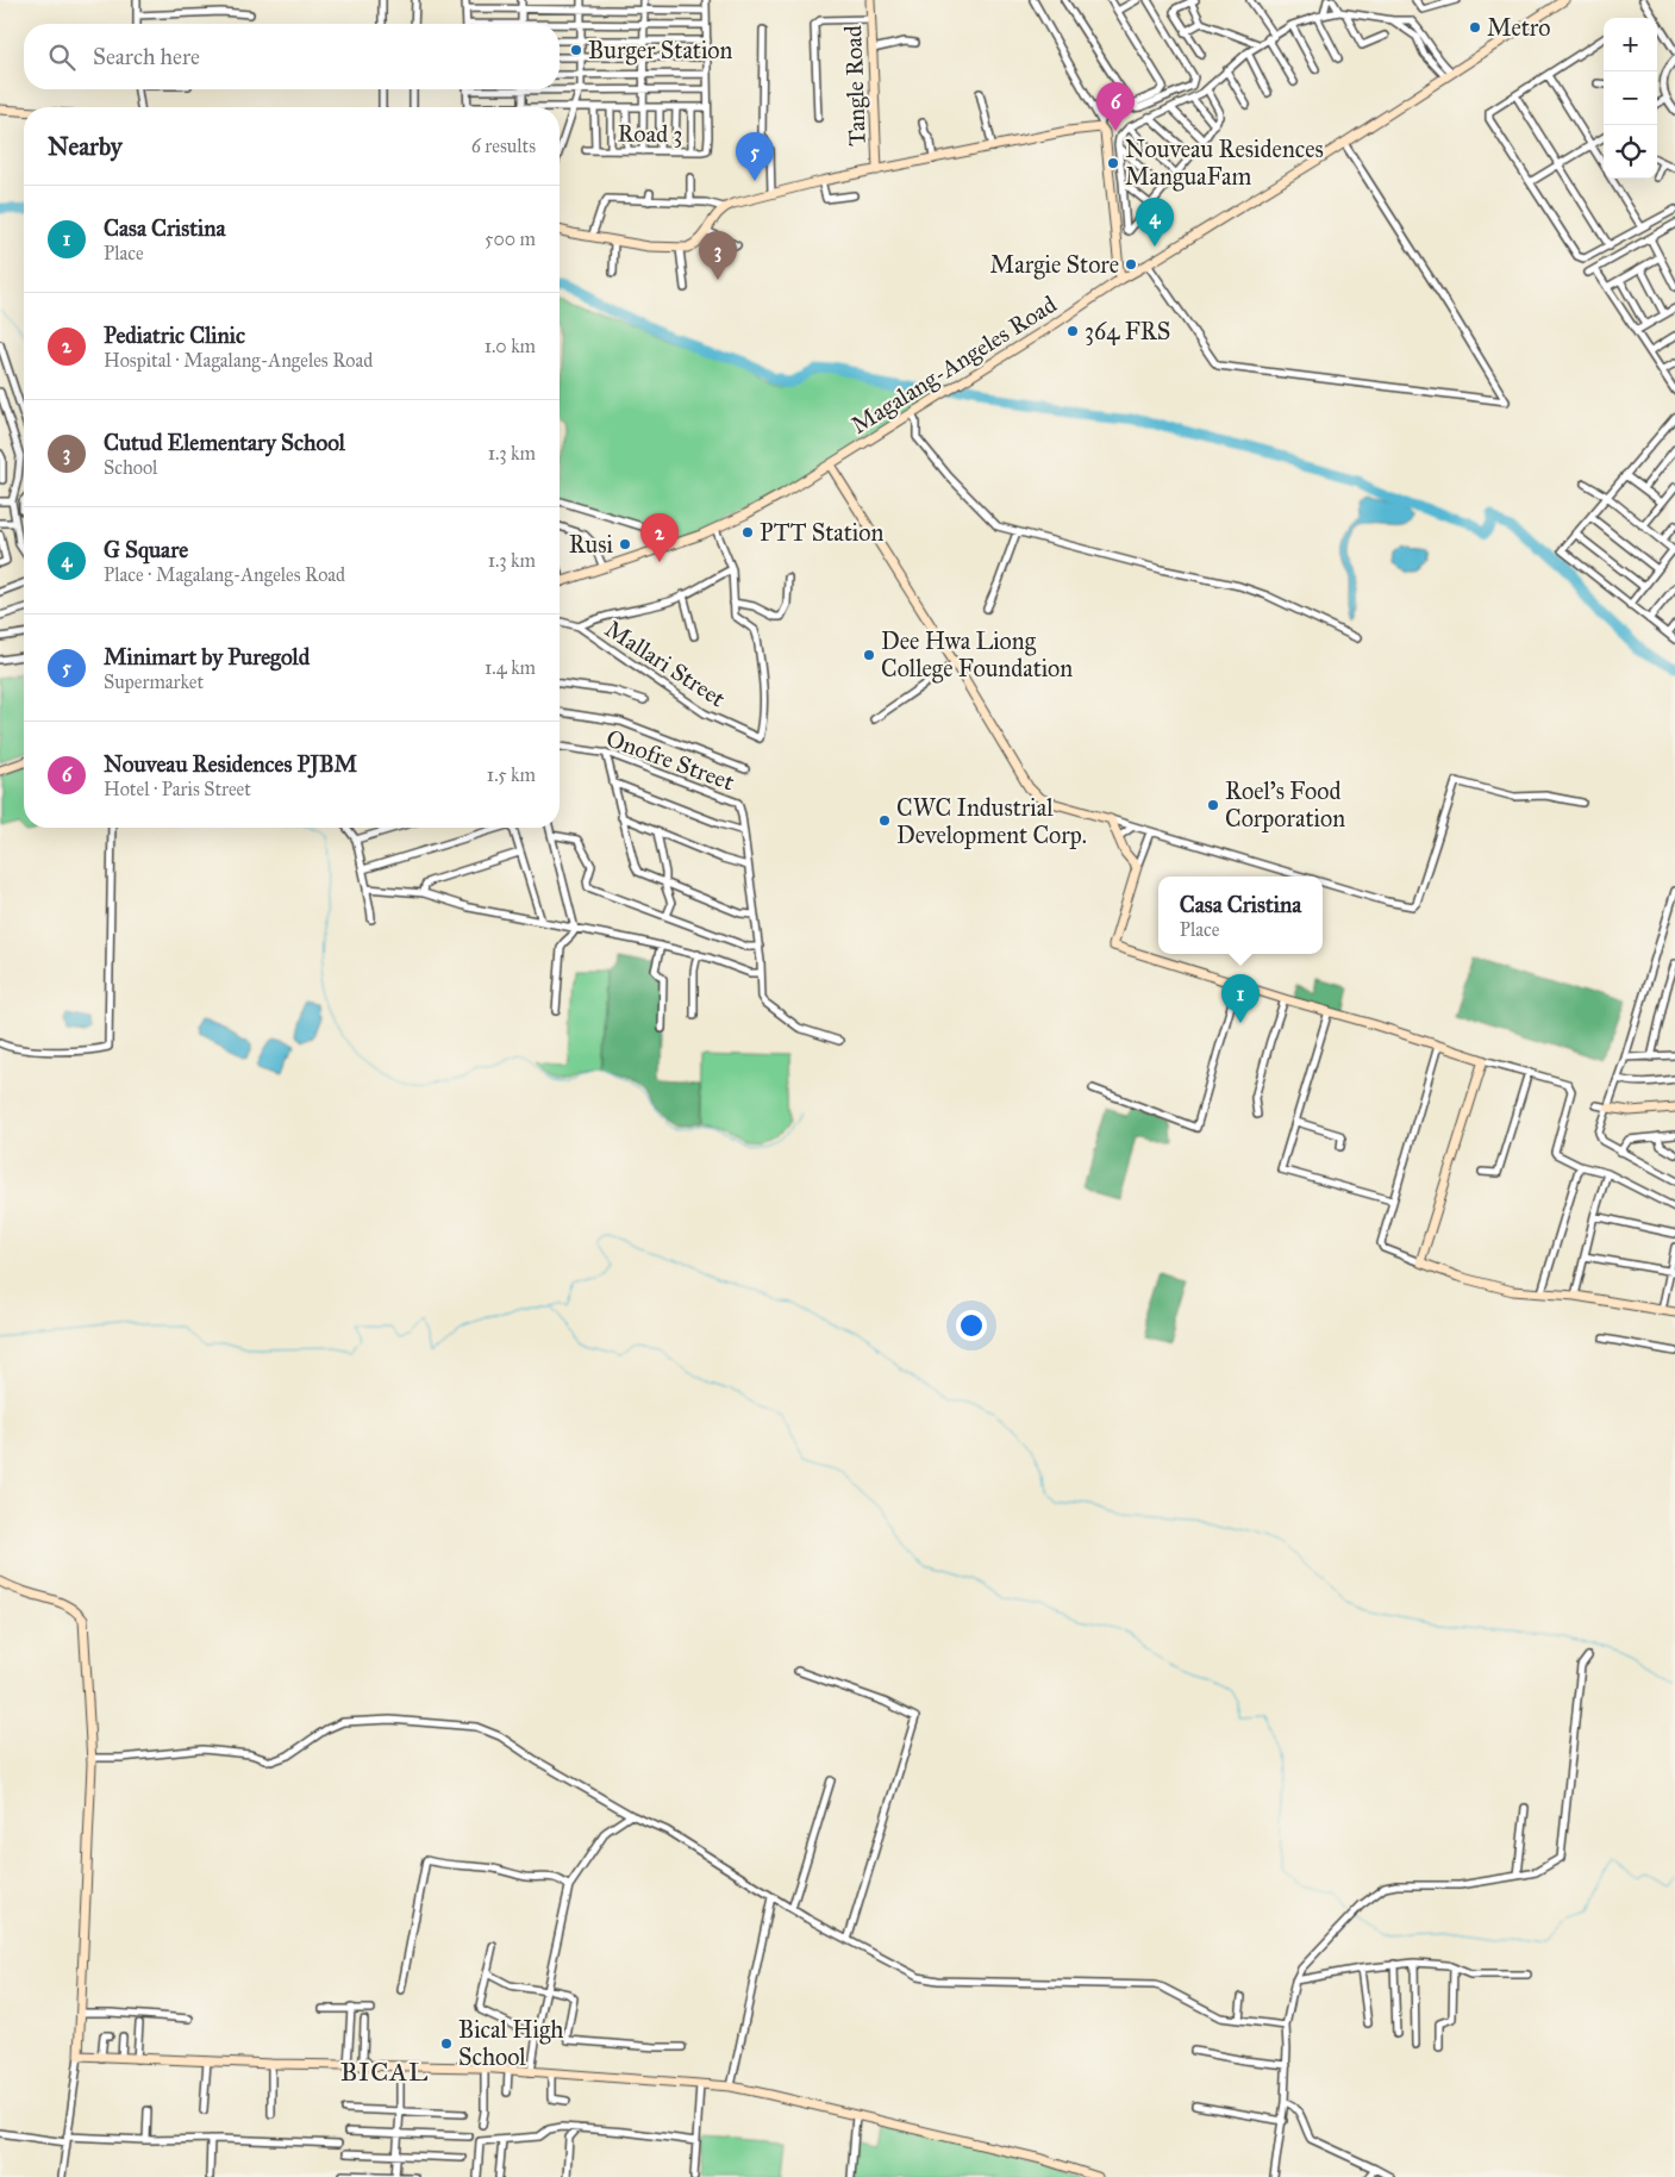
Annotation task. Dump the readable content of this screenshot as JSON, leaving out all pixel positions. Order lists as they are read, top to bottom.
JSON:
{
  "streets": {
    "street": [
      "Tangle Road",
      "Road 3",
      "Magalang-Angeles Road",
      "Mallari Street",
      "Onofre Street"
    ]
  },
  "districts": ["BICAL"],
  "places": [
    "Metro",
    "Burger Station",
    "Nouveau Residences ManguaFam",
    "Margie Store",
    "364 FRS",
    "PTT Station",
    "Rusi",
    "Dee Hwa Liong College Foundation",
    "Roel's Food Corporation",
    "CWC Industrial Development Corp.",
    "Bical High School"
  ],
  "page": {
    "map_buttons": ["+", "−"],
    "search": "Search here",
    "pins": [
      "6",
      "5",
      "4",
      "3",
      "2",
      "1"
    ],
    "heading": ["Nearby", "6 results"],
    "list": [
      {
        "mark": "1",
        "name": "Casa Cristina",
        "note": "Place",
        "value": "500 m"
      },
      {
        "mark": "2",
        "name": "Pediatric Clinic",
        "note": "Hospital · Magalang-Angeles Road",
        "value": "1.0 km"
      },
      {
        "mark": "3",
        "name": "Cutud Elementary School",
        "note": "School",
        "value": "1.3 km"
      },
      {
        "mark": "4",
        "name": "G Square",
        "note": "Place · Magalang-Angeles Road",
        "value": "1.3 km"
      },
      {
        "mark": "5",
        "name": "Minimart by Puregold",
        "note": "Supermarket",
        "value": "1.4 km"
      },
      {
        "mark": "6",
        "name": "Nouveau Residences PJBM",
        "note": "Hotel · Paris Street",
        "value": "1.5 km"
      }
    ],
    "popup": ["Casa Cristina", "Place"]
  }
}
